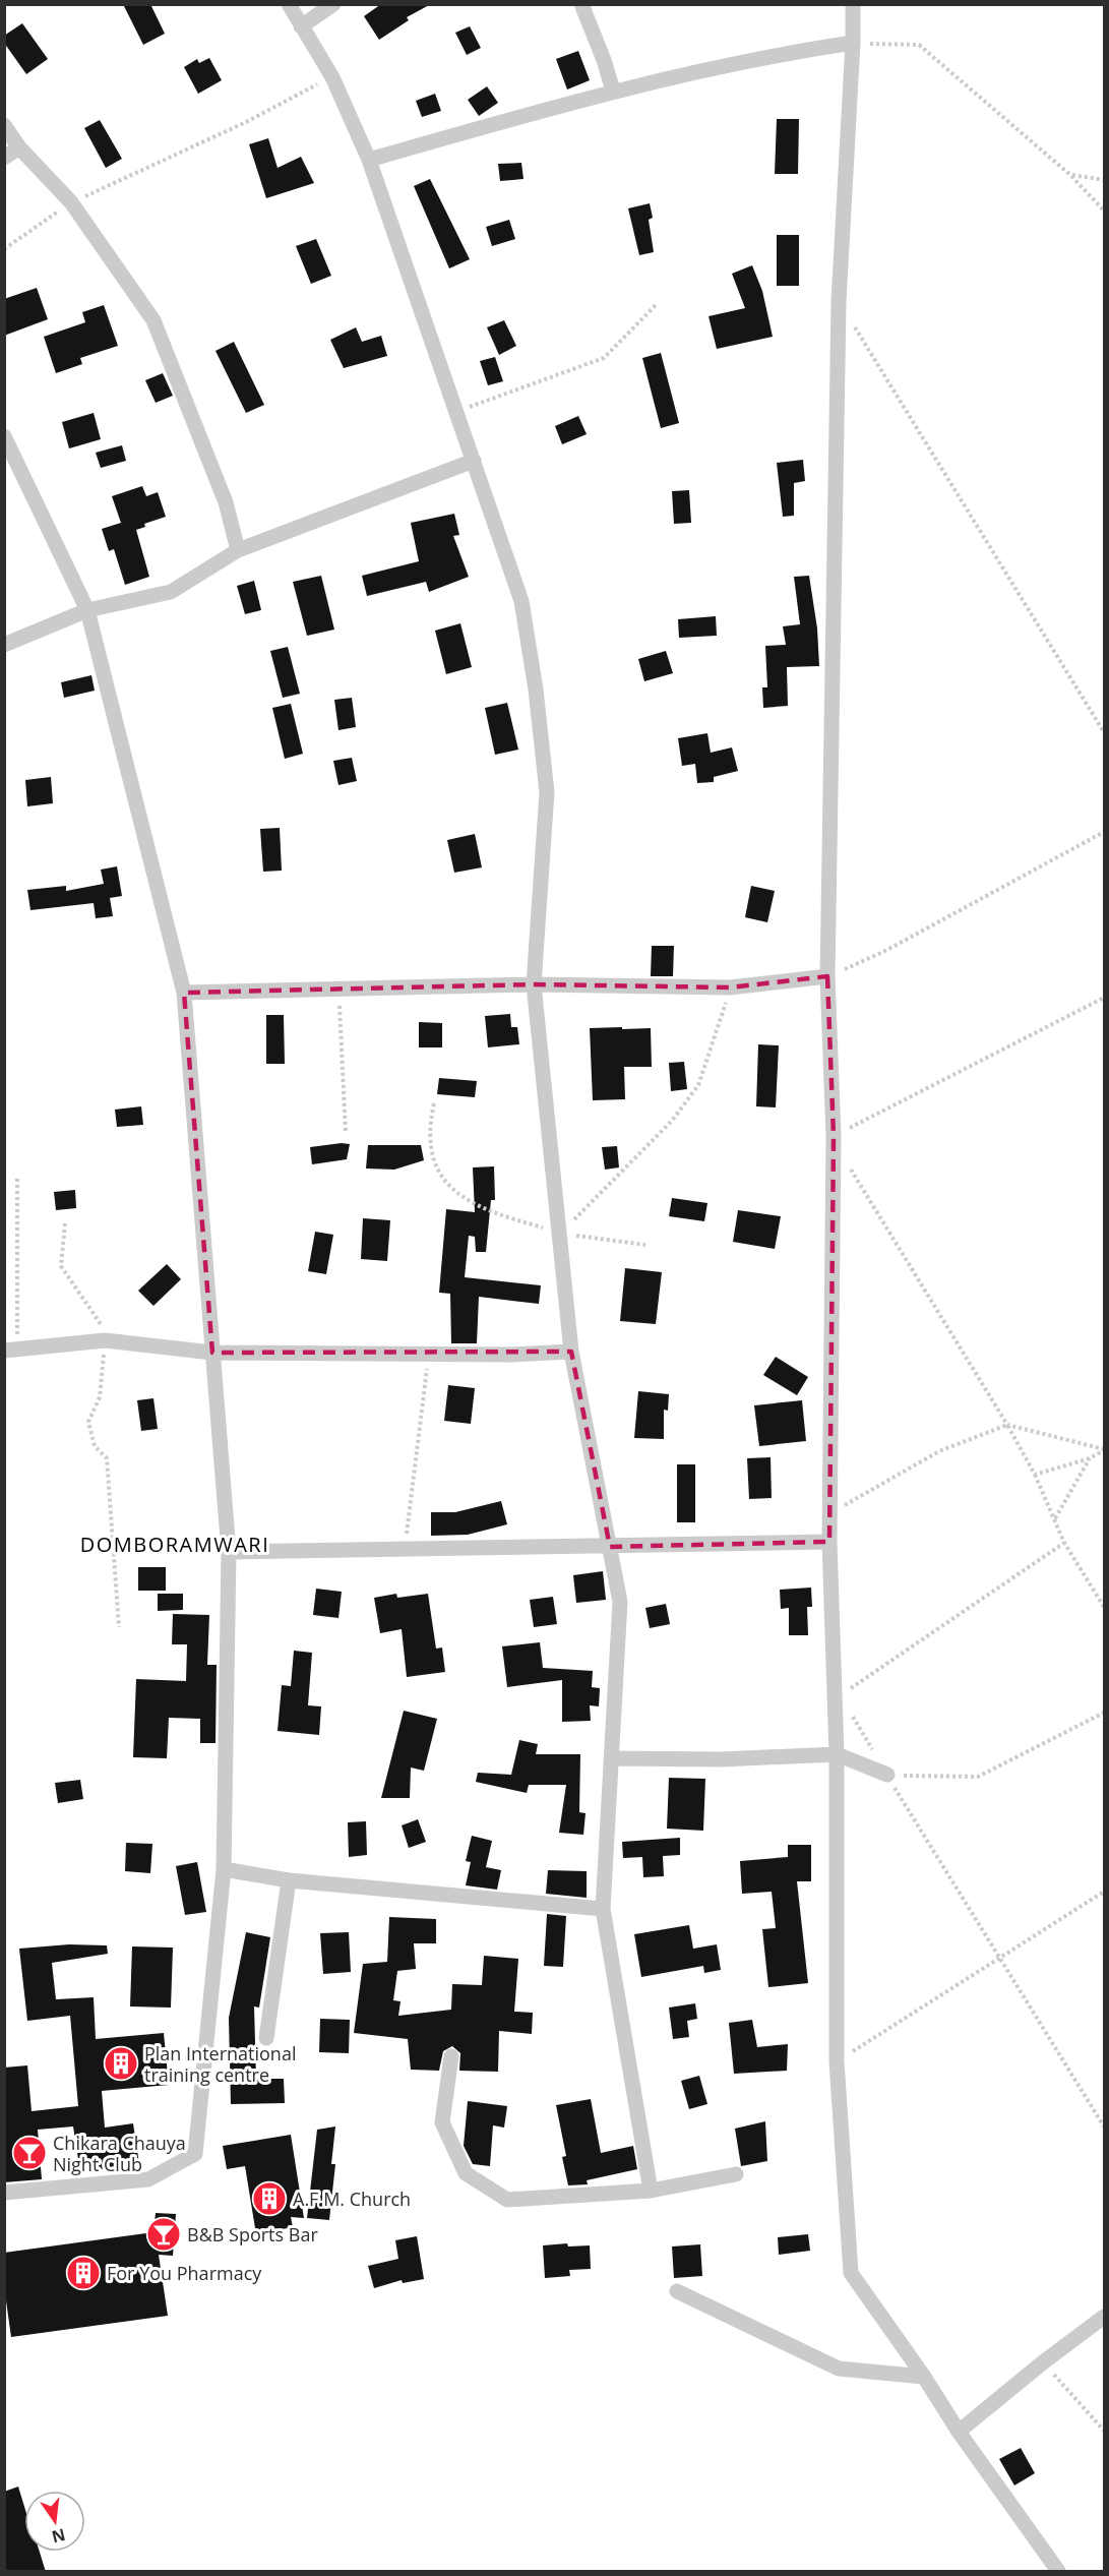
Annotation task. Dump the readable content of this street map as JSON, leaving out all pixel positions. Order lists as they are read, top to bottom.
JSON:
{
  "districts": ["DOMBORAMWARI"],
  "places": {
    "building": ["Plan International training centre", "A.F.M. Church", "For You Pharmacy"],
    "bar": ["Chikara Chauya Night Club", "B&B Sports Bar"]
  },
  "north": "bottom"
}
